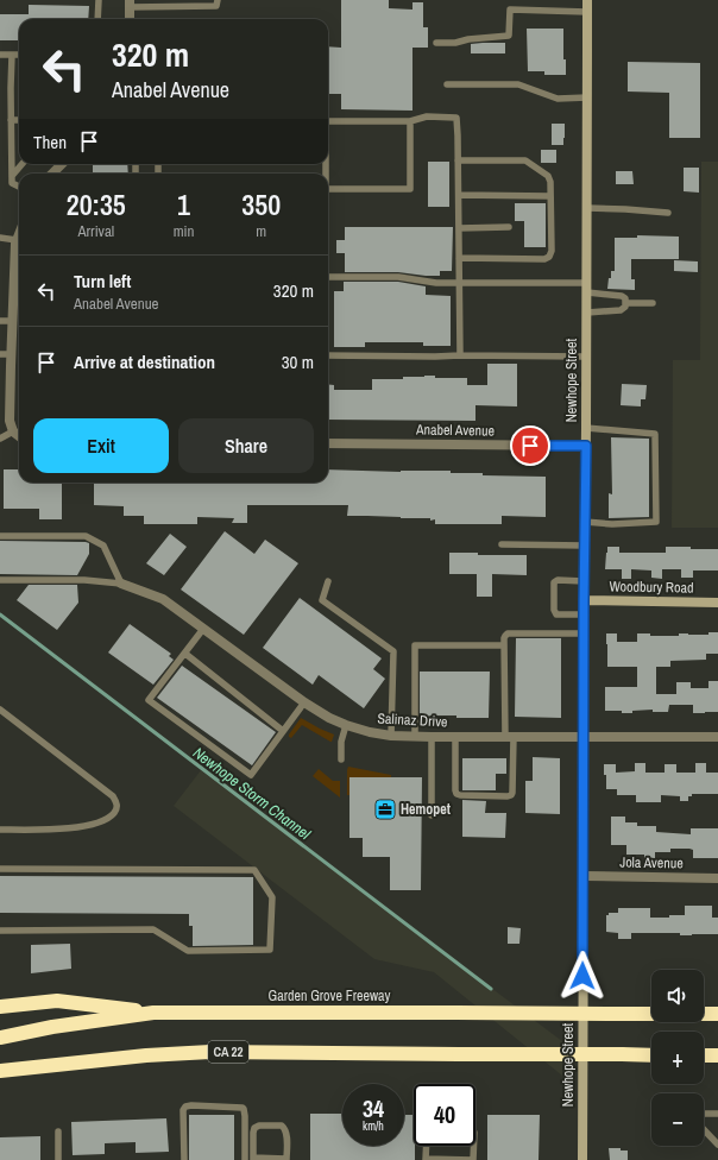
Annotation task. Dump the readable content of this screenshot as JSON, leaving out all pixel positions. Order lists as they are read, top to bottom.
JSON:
{
  "streets": {
    "highway": ["Garden Grove Freeway", "CA 22"],
    "street": [
      "Newhope Street",
      "Anabel Avenue",
      "Woodbury Road",
      "Salinaz Drive",
      "Jola Avenue"
    ]
  },
  "crossings": [
    ["Newhope Street", "Anabel Avenue"],
    ["Newhope Street", "Woodbury Road"],
    ["Newhope Street", "Salinaz Drive"],
    ["Newhope Street", "Jola Avenue"]
  ],
  "water": ["Newhope Storm Channel"],
  "places": {
    "office": ["Hemopet"]
  },
  "page": {
    "turn": ["320 m", "Anabel Avenue"],
    "then": "Then",
    "eta": [
      "20:35",
      "Arrival",
      "1",
      "min",
      "350",
      "m"
    ],
    "list": [
      {
        "name": "Turn left",
        "note": "Anabel Avenue",
        "value": "320 m"
      },
      {
        "name": "Arrive at destination",
        "value": "30 m"
      }
    ],
    "buttons": ["Exit", "Share"],
    "map_buttons": ["+", "−"],
    "speed": "34 km/h",
    "limit": "40"
  }
}
